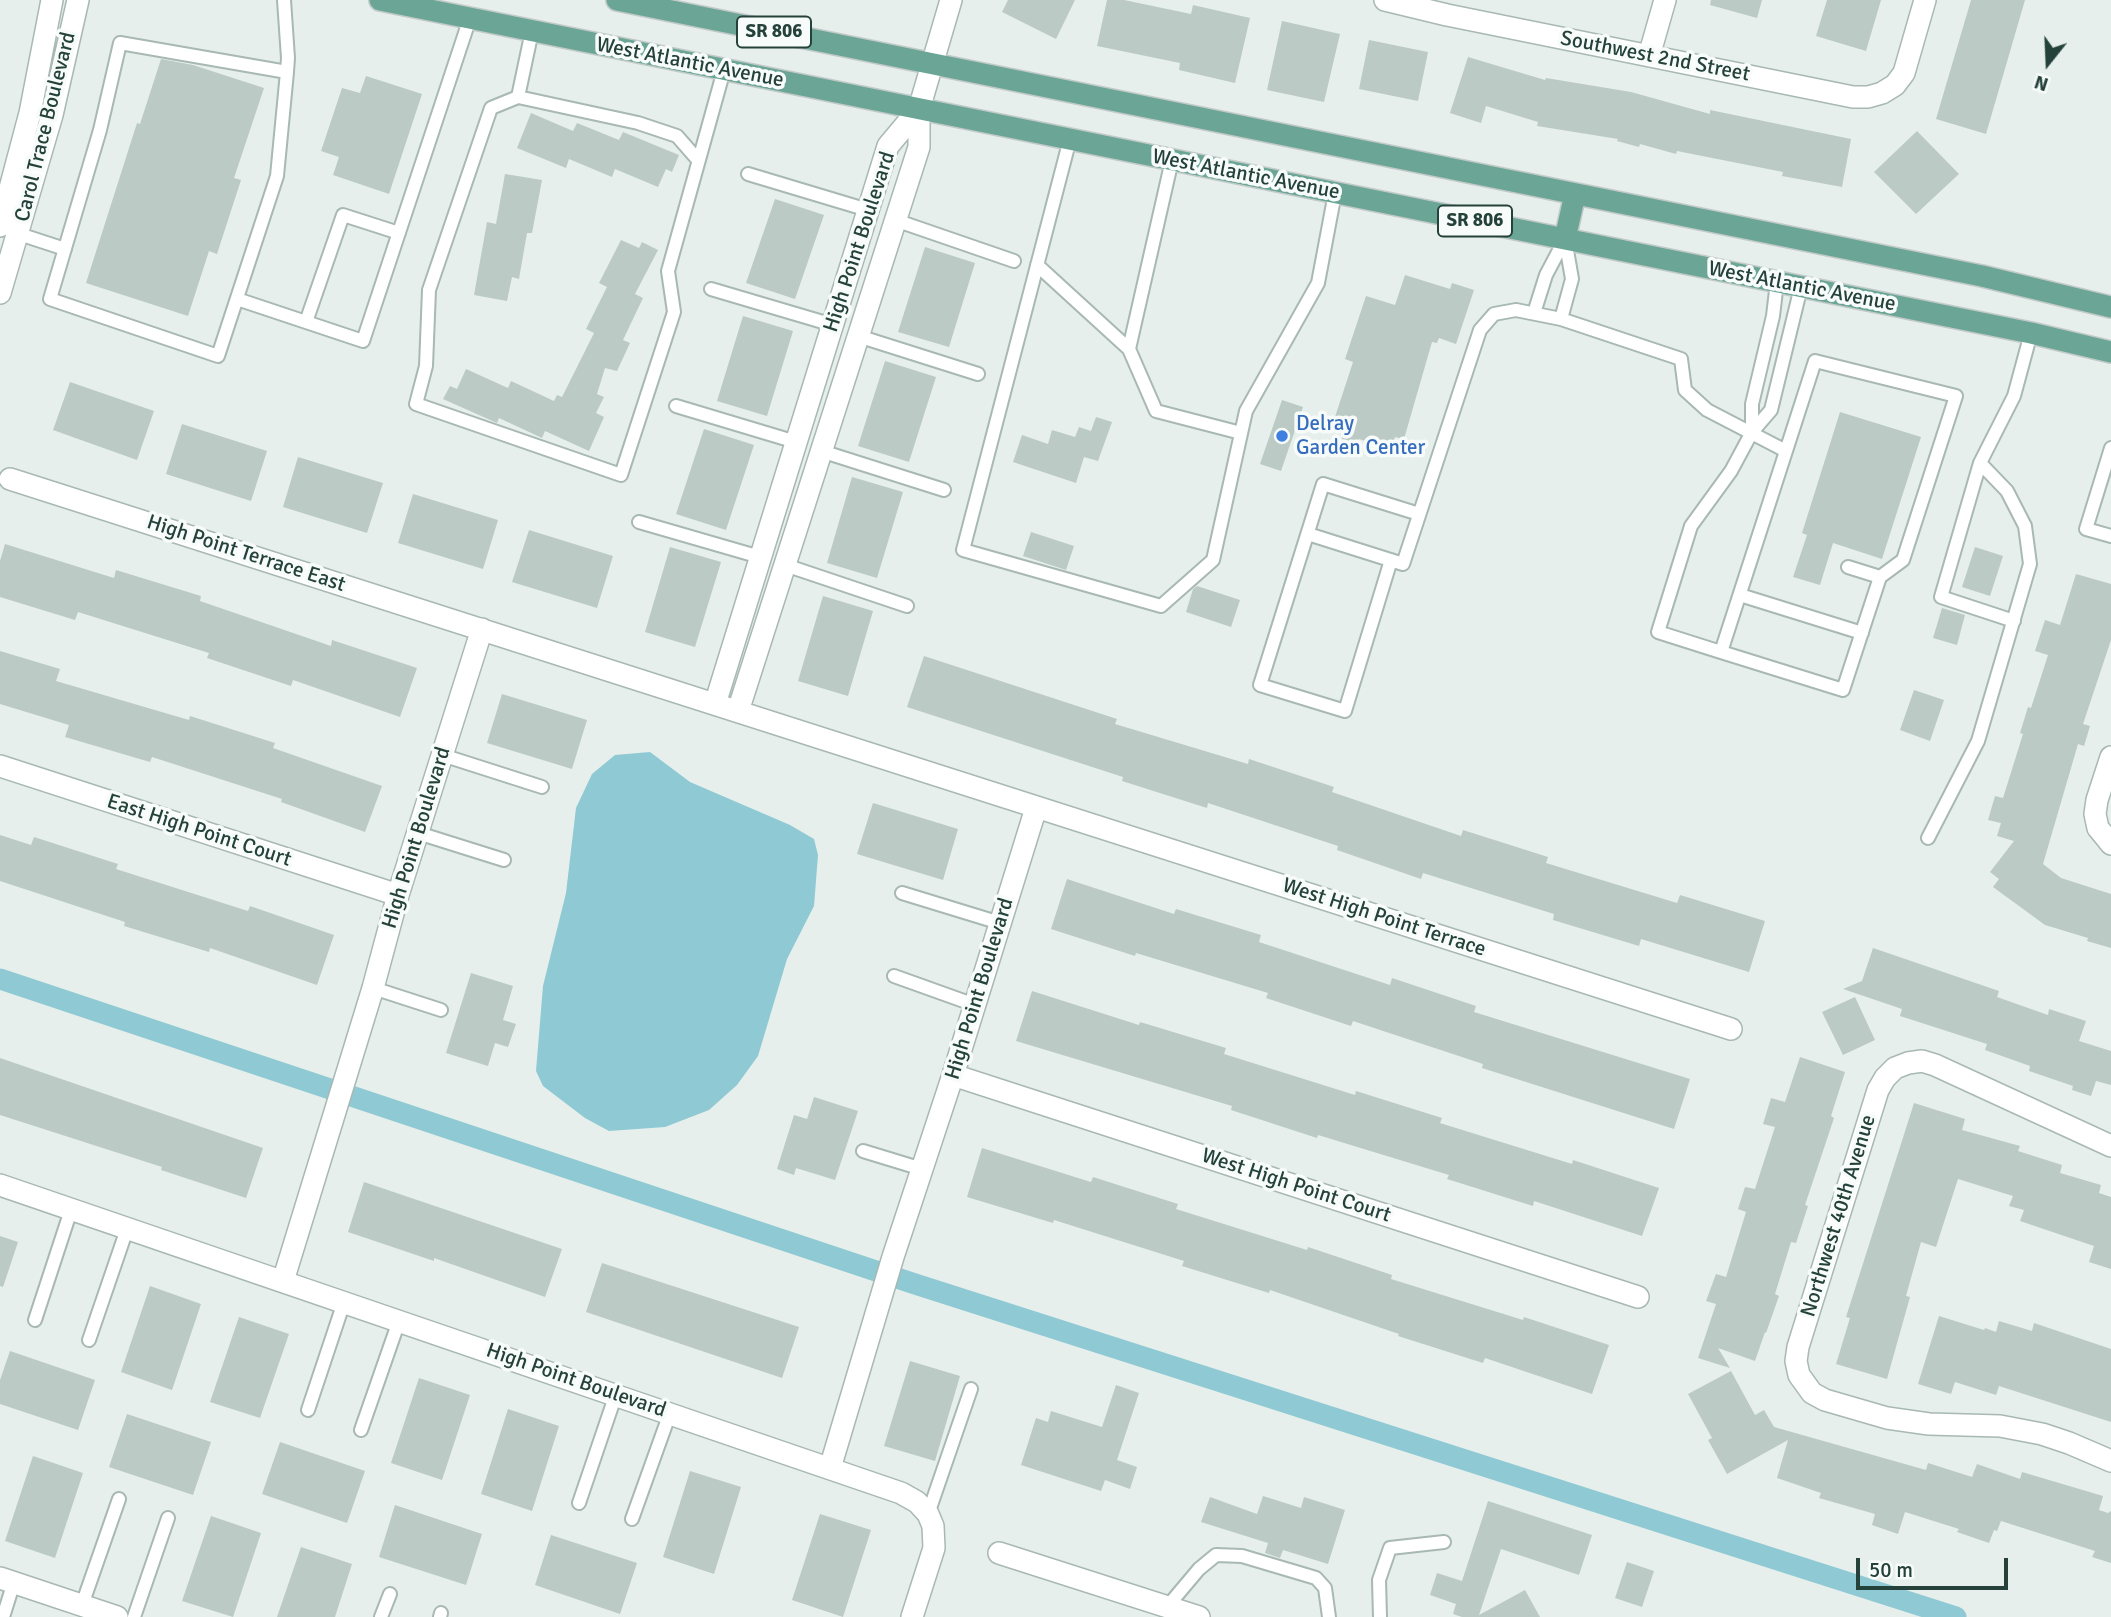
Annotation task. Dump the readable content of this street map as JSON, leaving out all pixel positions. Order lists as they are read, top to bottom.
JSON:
{
  "streets": {
    "main road": ["SR 806", "West Atlantic Avenue"],
    "street": [
      "Southwest 2nd Street",
      "Carol Trace Boulevard",
      "High Point Boulevard",
      "High Point Terrace East",
      "East High Point Court",
      "West High Point Terrace",
      "West High Point Court",
      "Northwest 40th Avenue"
    ]
  },
  "crossings": [
    ["West Atlantic Avenue", "High Point Boulevard"],
    ["High Point Boulevard", "High Point Terrace East"],
    ["High Point Boulevard", "East High Point Court"],
    ["High Point Boulevard", "West High Point Terrace"],
    ["High Point Boulevard", "West High Point Court"]
  ],
  "places": ["Delray Garden Center"],
  "scale_bar": "50 m",
  "north": "bottom"
}
